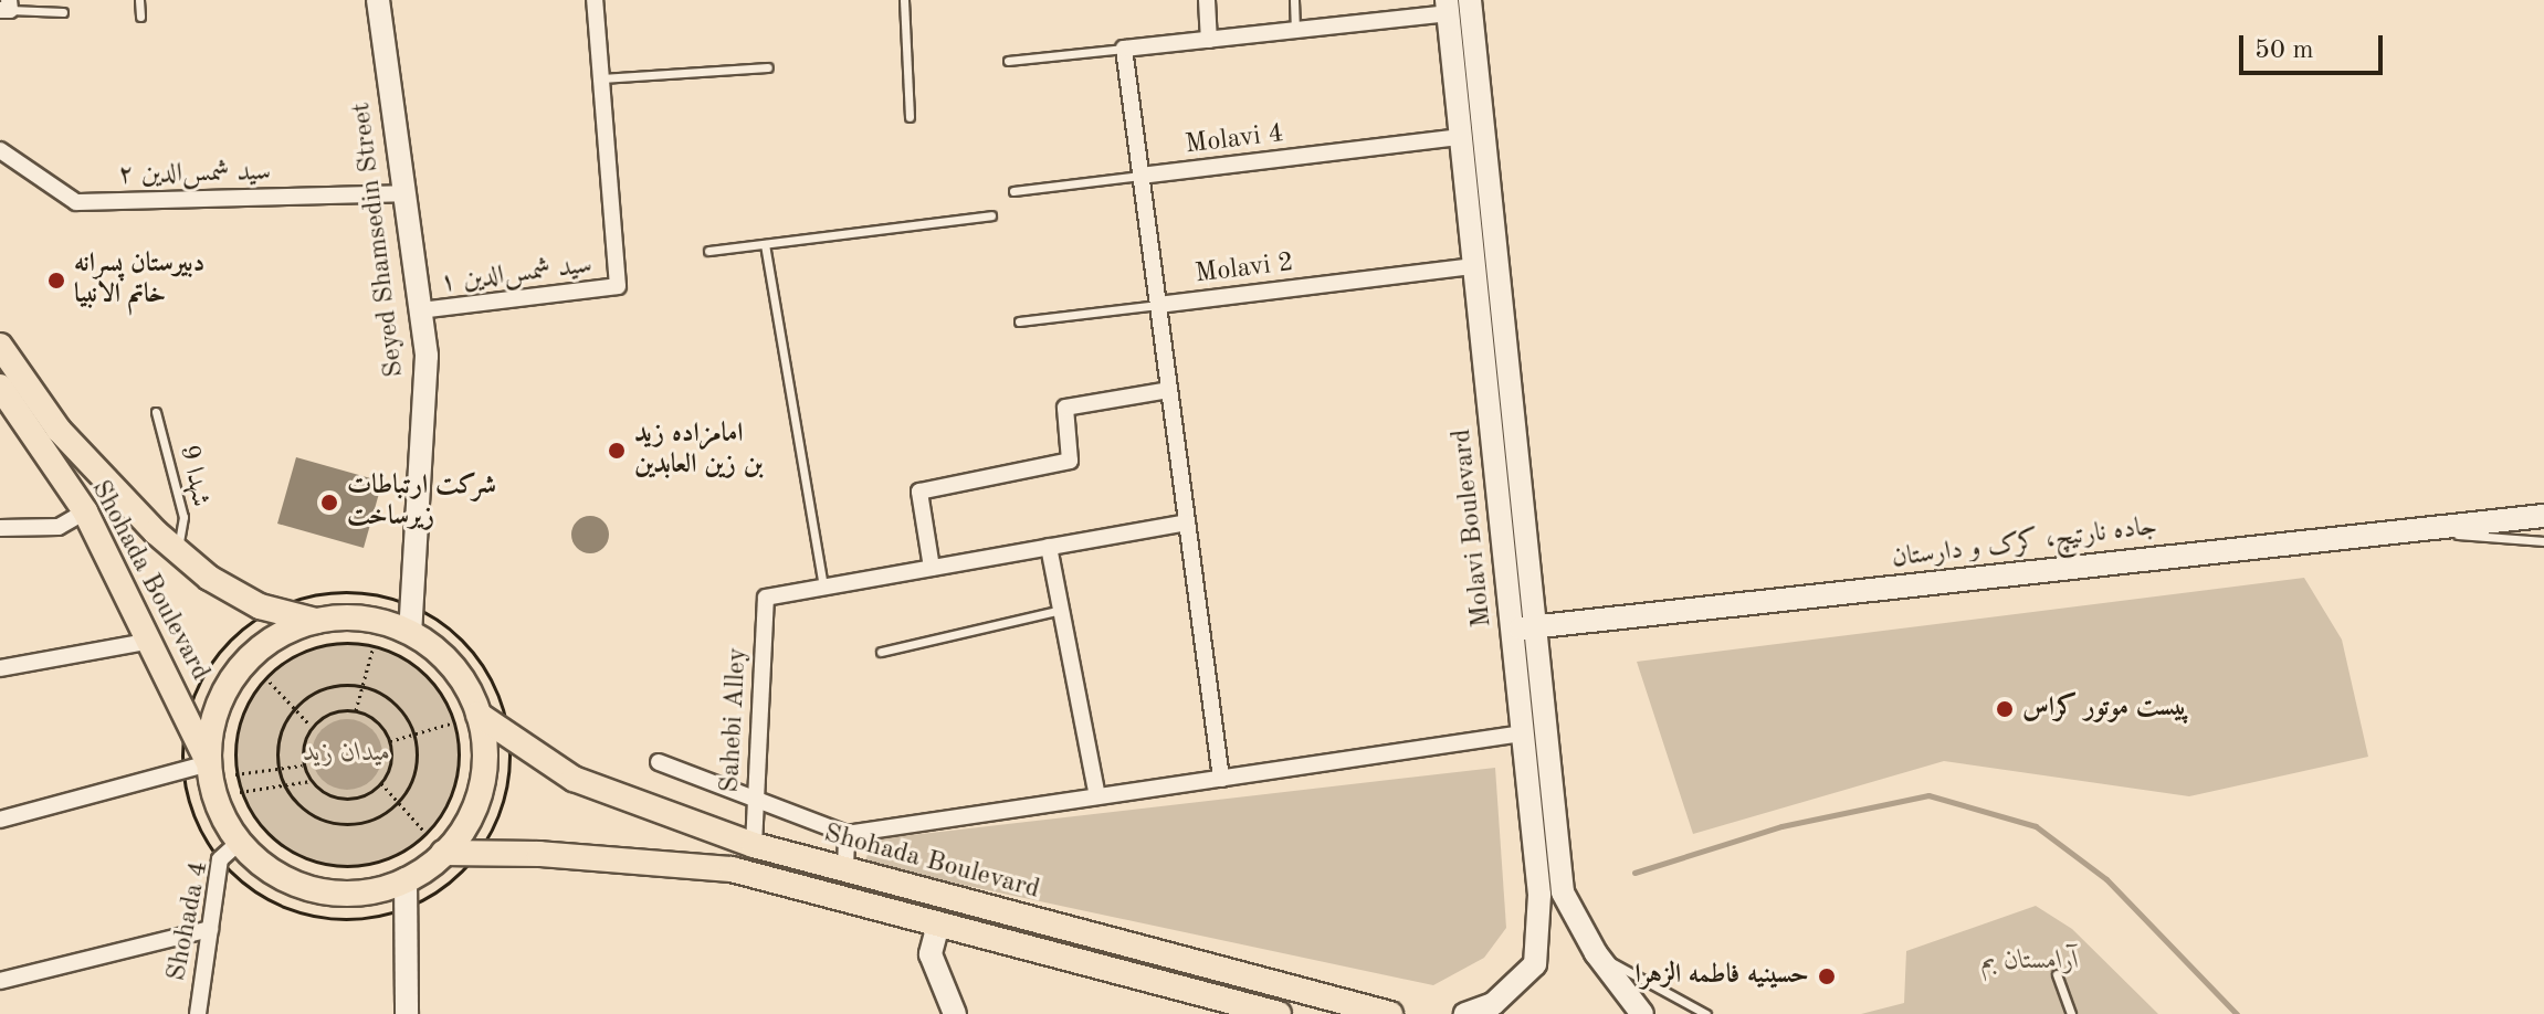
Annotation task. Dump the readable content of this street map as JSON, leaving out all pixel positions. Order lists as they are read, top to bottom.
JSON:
{
  "streets": {
    "main road": ["Shohada Boulevard"],
    "street": [
      "Molavi 4",
      "سید شمس‌الدین ۲",
      "Seyed Shamsedin Street",
      "Molavi 2",
      "سید شمس‌الدین ۱",
      "Molavi Boulevard",
      "جاده نارتیچ، کرک و دارستان",
      "Sahebi Alley",
      "Shohada 4"
    ],
    "lane": ["شهدا 9"]
  },
  "crossings": [
    ["Molavi 4", "Molavi Boulevard"],
    ["سید شمس‌الدین ۲", "Seyed Shamsedin Street"],
    ["Seyed Shamsedin Street", "سید شمس‌الدین ۱"],
    ["Molavi 2", "Molavi Boulevard"],
    ["شهدا 9", "Shohada Boulevard"],
    ["Molavi Boulevard", "جاده نارتیچ، کرک و دارستان"],
    ["Shohada Boulevard", "Sahebi Alley"]
  ],
  "parks": ["میدان زید", "آرامستان بم"],
  "places": [
    "دبیرستان پسرانه خاتم الانبیا",
    "امامزاده زید بن زین العابدین",
    "شرکت ارتباطات زیرساخت",
    "پیست موتور کراس",
    "حسینیه فاطمه الزهرا"
  ],
  "scale_bar": "50 m"
}
